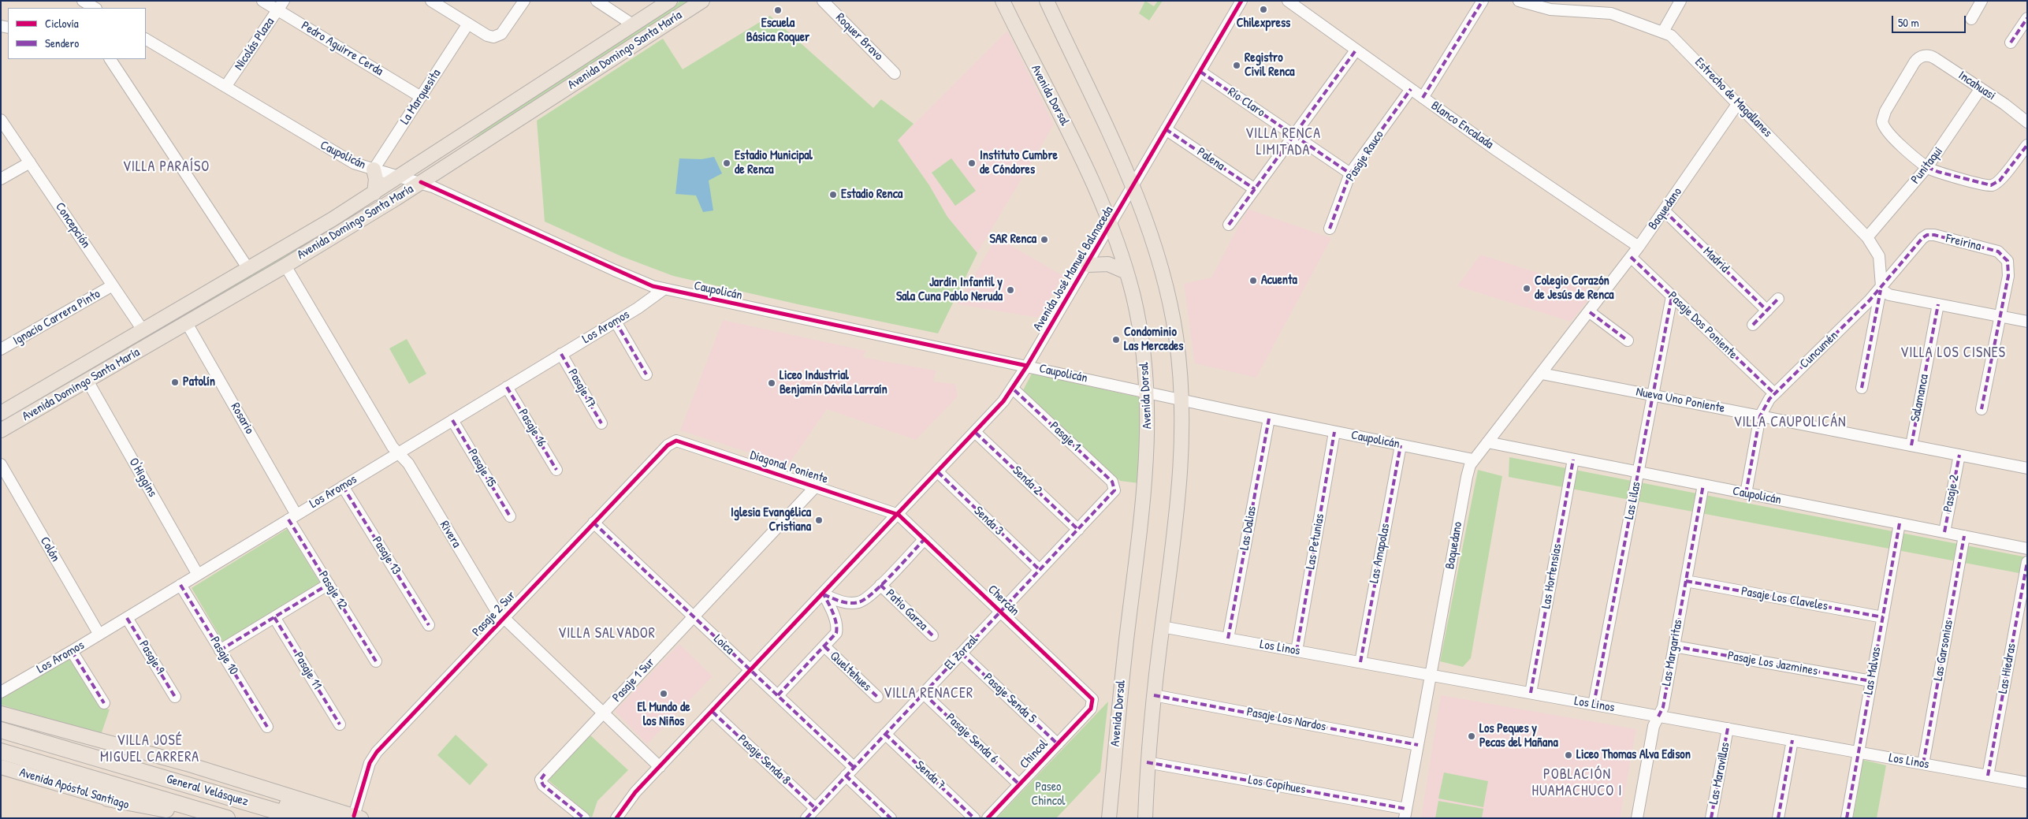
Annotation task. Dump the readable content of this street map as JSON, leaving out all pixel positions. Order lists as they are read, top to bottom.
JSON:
{
  "streets": {
    "highway": ["General Velásquez"],
    "main road": ["Avenida Domingo Santa María", "Avenida Dorsal", "Avenida Apóstol Santiago"],
    "street": [
      "Roquer Bravo",
      "Nicolás Plaza",
      "Pedro Aguirre Cerda",
      "Incahuasi",
      "La Marquesita",
      "Estrecho de Magallanes",
      "Río Claro",
      "Blanco Encalada",
      "Caupolicán",
      "Pasaje Rauco",
      "Palena",
      "Punitaqui",
      "Baquedano",
      "Concepción",
      "Freirina",
      "Madrid",
      "Avenida José Manuel Balmaceda",
      "Ignacio Carrera Pinto",
      "Pasaje Dos Poniente",
      "Los Aromos",
      "Cuncumén",
      "Pasaje 17",
      "Salamanca",
      "Nueva Uno Poniente",
      "Rosario",
      "Pasaje 16",
      "Pasaje 1",
      "Diagonal Poniente",
      "Pasaje 15",
      "O'Higgins",
      "Senda 2",
      "Pasaje 2",
      "Las Lilas",
      "Senda 3",
      "Las Dalias",
      "Rivera",
      "Las Petunias",
      "Colón",
      "Las Amapolas",
      "Pasaje 13",
      "Las Hortensias",
      "Pasaje 12",
      "Pasaje Los Claveles",
      "Chercán",
      "Patio Garza",
      "Pasaje 2 Sur",
      "Loica",
      "Los Linos",
      "Las Garsonias",
      "El Zorzal",
      "Las Margaritas",
      "Pasaje 10",
      "Pasaje 9",
      "Pasaje Los Jazmines",
      "Las Hiedras",
      "Pasaje 11",
      "Las Malvas",
      "Queltehues",
      "Pasaje 1 Sur",
      "Pasaje Senda 5",
      "Pasaje Los Nardos",
      "Pasaje Senda 6",
      "Chincol",
      "Pasaje Senda 8",
      "Las Maravillas",
      "Senda 7",
      "Los Copihues"
    ]
  },
  "crossings": [
    ["Nicolás Plaza", "Pedro Aguirre Cerda"],
    ["Nicolás Plaza", "Caupolicán"],
    ["Pedro Aguirre Cerda", "La Marquesita"],
    ["Avenida Domingo Santa María", "Caupolicán"],
    ["Avenida Domingo Santa María", "Concepción"],
    ["Avenida Domingo Santa María", "Rosario"],
    ["Avenida Domingo Santa María", "O'Higgins"],
    ["Avenida Domingo Santa María", "Rivera"],
    ["Incahuasi", "Punitaqui"],
    ["Avenida Dorsal", "Caupolicán"],
    ["Avenida Dorsal", "Avenida José Manuel Balmaceda"],
    ["La Marquesita", "Caupolicán"],
    ["Estrecho de Magallanes", "Punitaqui"],
    ["Estrecho de Magallanes", "Baquedano"],
    ["Estrecho de Magallanes", "Freirina"],
    ["Estrecho de Magallanes", "Cuncumén"],
    ["Río Claro", "Pasaje Rauco"],
    ["Río Claro", "Avenida José Manuel Balmaceda"],
    ["Blanco Encalada", "Pasaje Rauco"],
    ["Blanco Encalada", "Baquedano"],
    ["Caupolicán", "Baquedano"],
    ["Caupolicán", "Avenida José Manuel Balmaceda"],
    ["Caupolicán", "Los Aromos"],
    ["Caupolicán", "Pasaje 2"],
    ["Caupolicán", "Las Lilas"],
    ["Caupolicán", "Las Dalias"],
    ["Caupolicán", "Las Petunias"],
    ["Caupolicán", "Las Amapolas"],
    ["Caupolicán", "Las Hortensias"],
    ["Caupolicán", "Las Garsonias"],
    ["Caupolicán", "Las Margaritas"],
    ["Caupolicán", "Las Malvas"],
    ["Palena", "Avenida José Manuel Balmaceda"],
    ["Baquedano", "Madrid"],
    ["Baquedano", "Pasaje Dos Poniente"],
    ["Baquedano", "Nueva Uno Poniente"],
    ["Baquedano", "Los Linos"],
    ["Baquedano", "Pasaje Los Nardos"],
    ["Baquedano", "Los Copihues"],
    ["Concepción", "Ignacio Carrera Pinto"],
    ["Freirina", "Cuncumén"],
    ["Avenida José Manuel Balmaceda", "Pasaje 1"],
    ["Avenida José Manuel Balmaceda", "Diagonal Poniente"],
    ["Avenida José Manuel Balmaceda", "Senda 2"],
    ["Avenida José Manuel Balmaceda", "Senda 3"],
    ["Avenida José Manuel Balmaceda", "Rivera"],
    ["Avenida José Manuel Balmaceda", "Chercán"],
    ["Avenida José Manuel Balmaceda", "Patio Garza"],
    ["Avenida José Manuel Balmaceda", "Loica"],
    ["Avenida José Manuel Balmaceda", "Queltehues"],
    ["Avenida José Manuel Balmaceda", "Pasaje Senda 8"],
    ["Pasaje Dos Poniente", "Cuncumén"],
    ["Pasaje Dos Poniente", "Las Lilas"],
    ["Los Aromos", "Pasaje 17"],
    ["Los Aromos", "Rosario"],
    ["Los Aromos", "Pasaje 16"],
    ["Los Aromos", "Pasaje 15"],
    ["Los Aromos", "O'Higgins"],
    ["Los Aromos", "Rivera"],
    ["Los Aromos", "Colón"],
    ["Los Aromos", "Pasaje 13"],
    ["Los Aromos", "Pasaje 12"],
    ["Los Aromos", "Pasaje 10"],
    ["Los Aromos", "Pasaje 9"],
    ["Cuncumén", "Nueva Uno Poniente"],
    ["Salamanca", "Nueva Uno Poniente"],
    ["Nueva Uno Poniente", "Pasaje 2"],
    ["Nueva Uno Poniente", "Las Lilas"],
    ["Rosario", "Pasaje 12"],
    ["Pasaje 1", "El Zorzal"],
    ["Diagonal Poniente", "Chercán"],
    ["Diagonal Poniente", "Pasaje 2 Sur"],
    ["Diagonal Poniente", "Pasaje 1 Sur"],
    ["Senda 2", "El Zorzal"],
    ["Las Lilas", "Los Linos"],
    ["Senda 3", "El Zorzal"],
    ["Las Dalias", "Los Linos"],
    ["Rivera", "Pasaje 2 Sur"],
    ["Rivera", "Pasaje 1 Sur"],
    ["Las Petunias", "Los Linos"],
    ["Las Amapolas", "Los Linos"],
    ["Las Hortensias", "Los Linos"],
    ["Pasaje Los Claveles", "Las Margaritas"],
    ["Pasaje Los Claveles", "Las Malvas"],
    ["Chercán", "Patio Garza"],
    ["Chercán", "El Zorzal"],
    ["Chercán", "Chincol"],
    ["Patio Garza", "Queltehues"],
    ["Pasaje 2 Sur", "Loica"],
    ["Loica", "El Zorzal"],
    ["Loica", "Queltehues"],
    ["Loica", "Pasaje 1 Sur"],
    ["Los Linos", "Las Garsonias"],
    ["Los Linos", "Las Margaritas"],
    ["Los Linos", "Las Hiedras"],
    ["Los Linos", "Las Malvas"],
    ["Los Linos", "Las Maravillas"],
    ["El Zorzal", "Pasaje Senda 5"],
    ["El Zorzal", "Pasaje Senda 6"],
    ["El Zorzal", "Pasaje Senda 8"],
    ["El Zorzal", "Senda 7"],
    ["Las Margaritas", "Pasaje Los Jazmines"],
    ["Pasaje Los Jazmines", "Las Malvas"],
    ["Pasaje Senda 5", "Chincol"],
    ["Pasaje Senda 6", "Chincol"]
  ],
  "districts": [
    "VILLA RENCA LIMITADA",
    "VILLA PARAÍSO",
    "VILLA LOS CISNES",
    "VILLA CAUPOLICÁN",
    "VILLA SALVADOR",
    "VILLA RENACER",
    "VILLA JOSÉ MIGUEL CARRERA",
    "POBLACIÓN HUAMACHUCO I"
  ],
  "parks": ["Paseo Chincol"],
  "places": [
    "Chilexpress",
    "Escuela Básica Roquer",
    "Registro Civil Renca",
    "Estadio Municipal de Renca",
    "Instituto Cumbre de Cóndores",
    "Estadio Renca",
    "SAR Renca",
    "Acuenta",
    "Colegio Corazón de Jesús de Renca",
    "Jardín Infantil y Sala Cuna Pablo Neruda",
    "Condominio Las Mercedes",
    "Patolín",
    "Liceo Industrial Benjamín Dávila Larraín",
    "Iglesia Evangélica Cristiana",
    "El Mundo de los Niños",
    "Los Peques y Pecas del Mañana",
    "Liceo Thomas Alva Edison"
  ],
  "legend": ["Ciclovía", "Sendero"],
  "scale_bar": "50 m"
}
